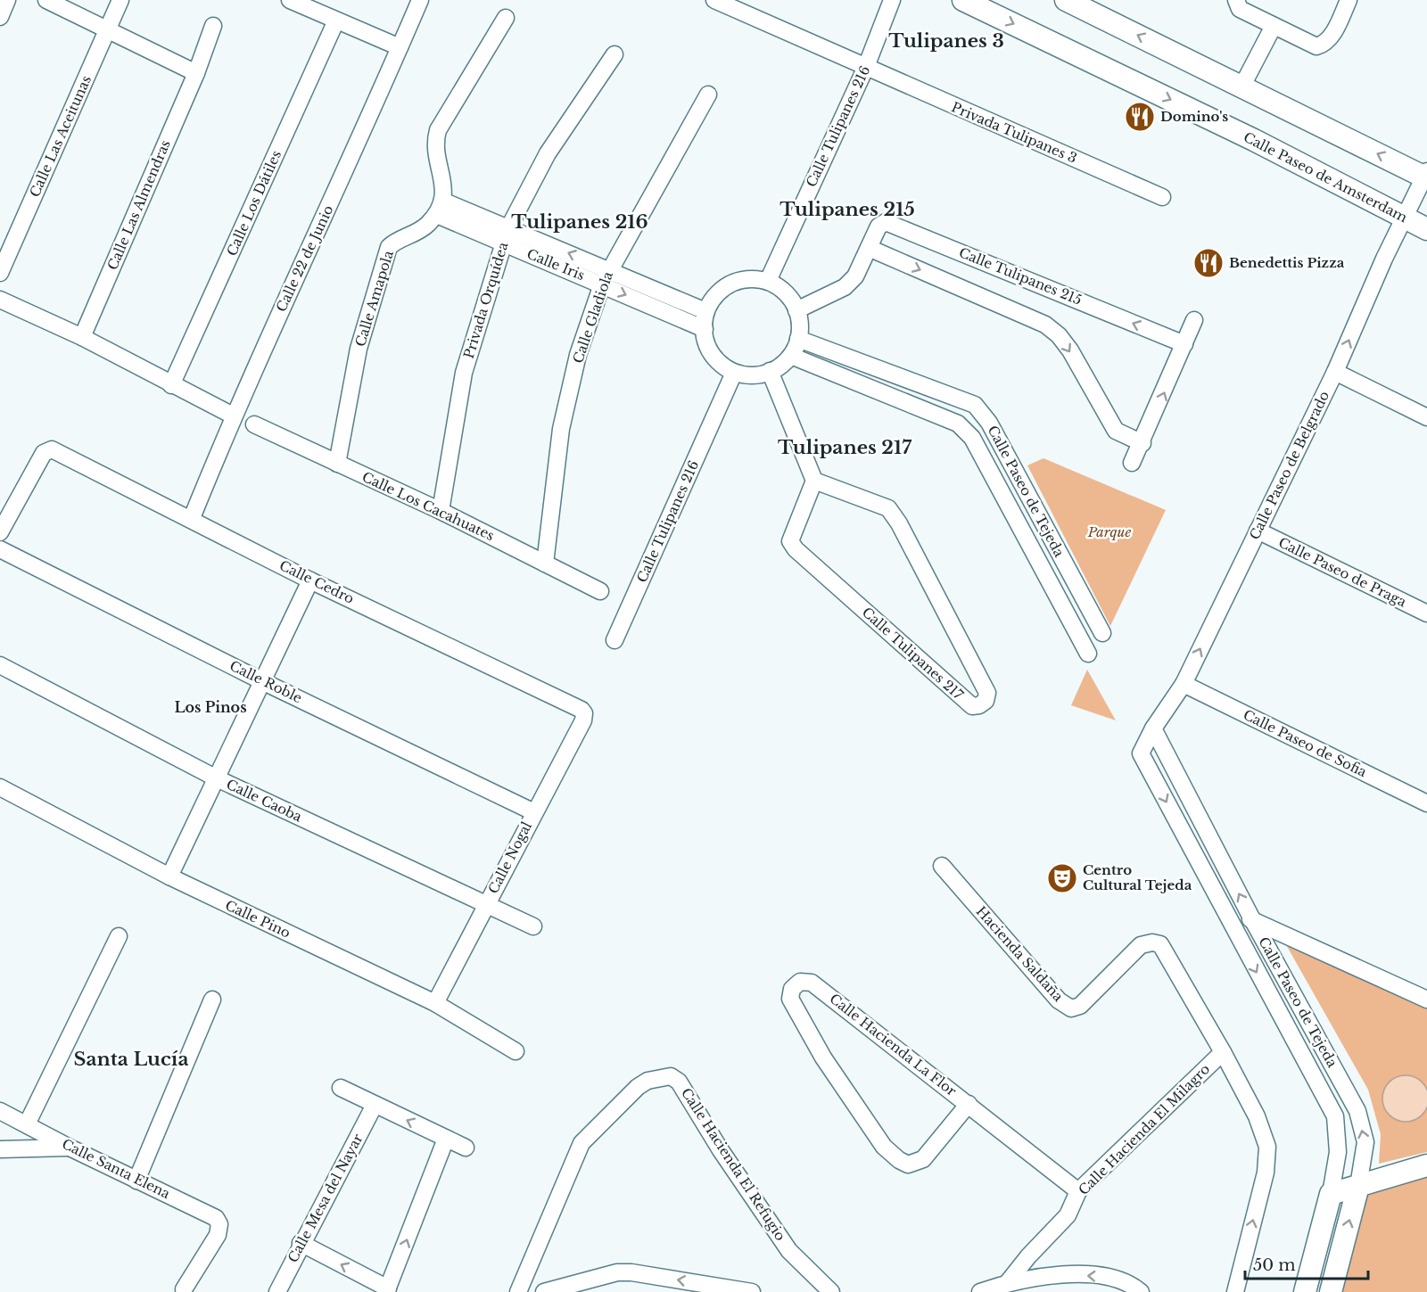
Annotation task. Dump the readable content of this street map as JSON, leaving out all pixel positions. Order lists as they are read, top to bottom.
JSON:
{
  "streets": {
    "main road": ["Calle Paseo de Amsterdam", "Calle Paseo de Tejeda"],
    "street": [
      "Calle Tulipanes 216",
      "Privada Tulipanes 3",
      "Calle Las Aceitunas",
      "Calle Los Dátiles",
      "Calle Las Almendras",
      "Calle 22 de Junio",
      "Calle Iris",
      "Calle Tulipanes 215",
      "Calle Amapola",
      "Privada Orquídea",
      "Calle Gladiola",
      "Calle Paseo de Belgrado",
      "Calle Los Cacahuates",
      "Calle Paseo de Praga",
      "Calle Cedro",
      "Calle Tulipanes 217",
      "Calle Roble",
      "Calle Paseo de Sofia",
      "Calle Caoba",
      "Calle Nogal",
      "Calle Pino",
      "Hacienda Saldaña",
      "Calle Hacienda La Flor",
      "Calle Hacienda El Milagro",
      "Calle Hacienda El Refugio",
      "Calle Santa Elena",
      "Calle Mesa del Nayar"
    ]
  },
  "crossings": [
    ["Calle Tulipanes 216", "Privada Tulipanes 3"],
    ["Calle Tulipanes 216", "Calle Iris"],
    ["Calle Tulipanes 216", "Calle Tulipanes 215"],
    ["Calle Tulipanes 216", "Calle Paseo de Tejeda"],
    ["Calle Paseo de Amsterdam", "Calle Paseo de Belgrado"],
    ["Calle 22 de Junio", "Calle Cedro"],
    ["Calle Iris", "Calle Tulipanes 215"],
    ["Calle Iris", "Calle Amapola"],
    ["Calle Iris", "Privada Orquídea"],
    ["Calle Iris", "Calle Gladiola"],
    ["Calle Iris", "Calle Paseo de Tejeda"],
    ["Calle Tulipanes 215", "Calle Paseo de Tejeda"],
    ["Calle Amapola", "Calle Los Cacahuates"],
    ["Privada Orquídea", "Calle Los Cacahuates"],
    ["Calle Gladiola", "Calle Los Cacahuates"],
    ["Calle Paseo de Belgrado", "Calle Paseo de Tejeda"],
    ["Calle Paseo de Belgrado", "Calle Paseo de Praga"],
    ["Calle Paseo de Belgrado", "Calle Paseo de Sofia"],
    ["Calle Cedro", "Calle Nogal"],
    ["Calle Roble", "Calle Nogal"],
    ["Calle Caoba", "Calle Nogal"],
    ["Calle Nogal", "Calle Pino"],
    ["Hacienda Saldaña", "Calle Hacienda El Milagro"],
    ["Calle Hacienda La Flor", "Calle Hacienda El Milagro"]
  ],
  "one_way": ["Calle Paseo de Belgrado"],
  "districts": [
    "Tulipanes 3",
    "Tulipanes 215",
    "Tulipanes 216",
    "Tulipanes 217",
    "Los Pinos",
    "Santa Lucía"
  ],
  "parks": ["Parque"],
  "places": {
    "restaurant": ["Domino's", "Benedettis Pizza"],
    "theatre": ["Centro Cultural Tejeda"]
  },
  "scale_bar": "50 m"
}
